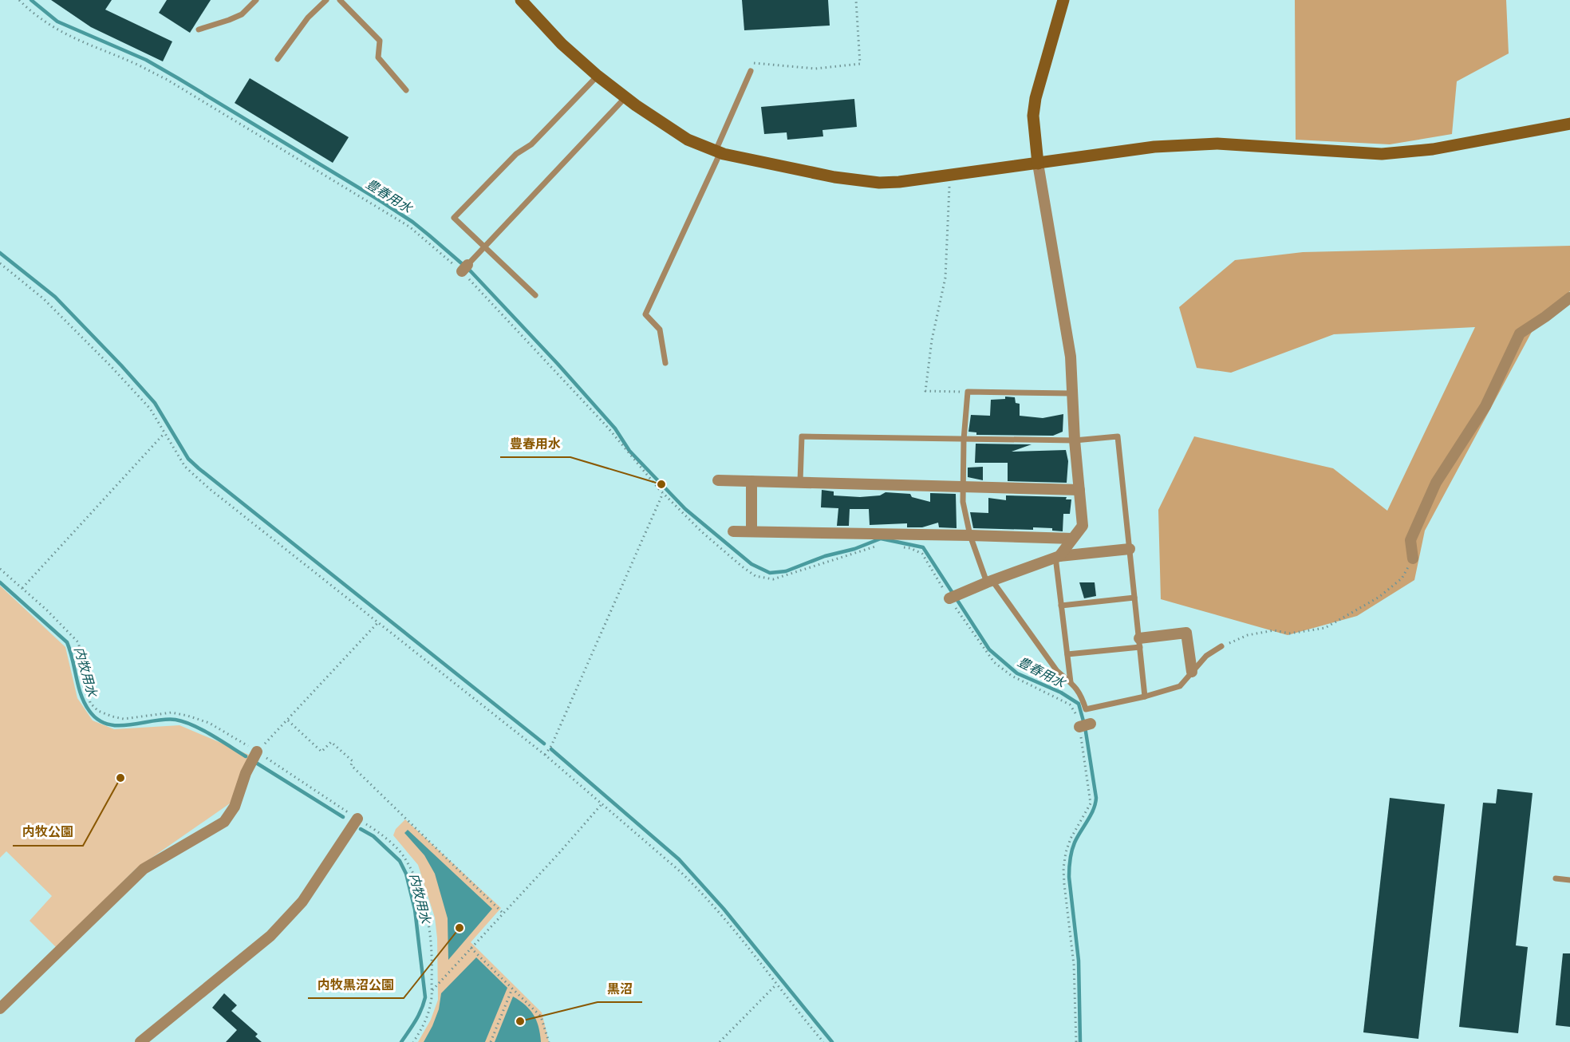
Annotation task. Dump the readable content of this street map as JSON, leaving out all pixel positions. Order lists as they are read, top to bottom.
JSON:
{
  "water": ["豊春用水", "内牧用水"],
  "places": [
    "豊春用水",
    "内牧公園",
    "内牧黒沼公園",
    "黒沼"
  ]
}
